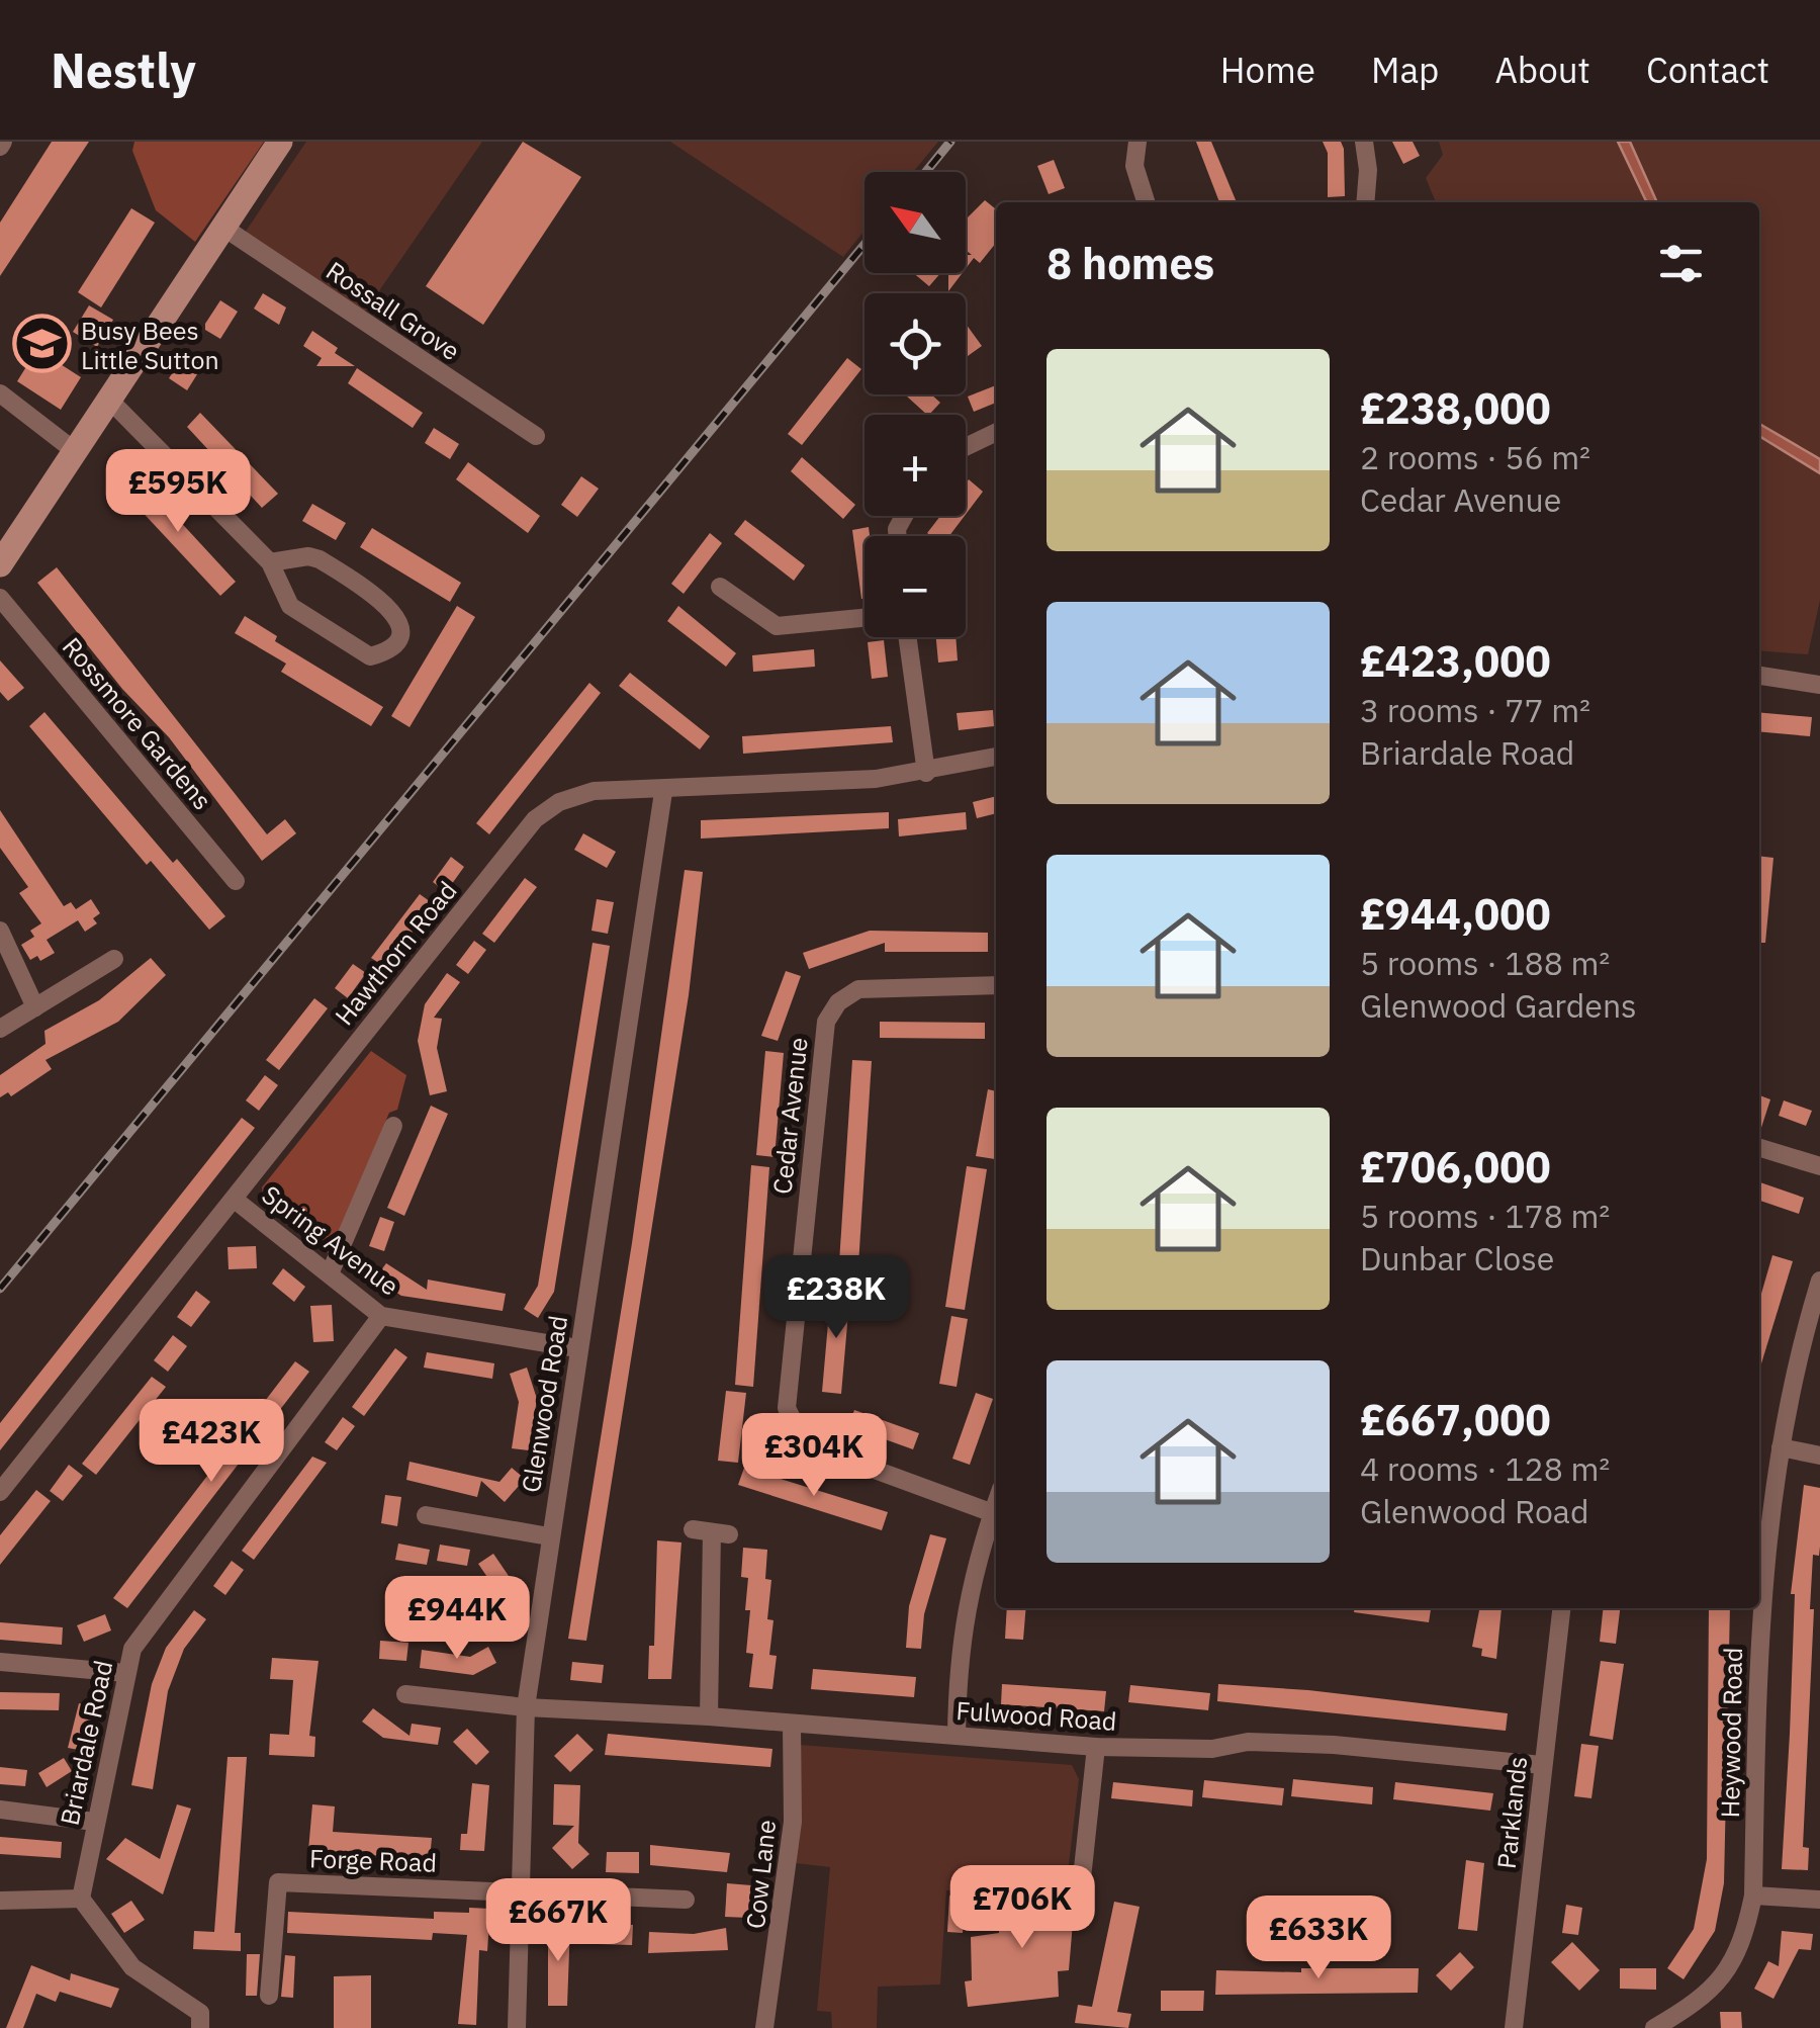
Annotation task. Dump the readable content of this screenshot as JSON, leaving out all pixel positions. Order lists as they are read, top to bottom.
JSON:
{
  "streets": {
    "street": [
      "Rossall Grove",
      "Rossmore Gardens",
      "Hawthorn Road",
      "Cedar Avenue",
      "Spring Avenue",
      "Glenwood Road",
      "Fulwood Road",
      "Heywood Road",
      "Briardale Road",
      "Parklands",
      "Forge Road",
      "Cow Lane"
    ]
  },
  "crossings": [
    ["Hawthorn Road", "Spring Avenue"],
    ["Hawthorn Road", "Glenwood Road"],
    ["Spring Avenue", "Glenwood Road"],
    ["Spring Avenue", "Briardale Road"],
    ["Glenwood Road", "Fulwood Road"],
    ["Glenwood Road", "Forge Road"],
    ["Fulwood Road", "Parklands"],
    ["Fulwood Road", "Cow Lane"]
  ],
  "places": {
    "school or university": ["Busy Bees Little Sutton"]
  },
  "north": "top left",
  "page": {
    "header": "Nestly",
    "nav": [
      "Home",
      "Map",
      "About",
      "Contact"
    ],
    "map_buttons": ["+", "−"],
    "heading": "8 homes",
    "list": [
      {
        "name": "£238,000",
        "note": "2 rooms · 56 m² · Cedar Avenue"
      },
      {
        "name": "£423,000",
        "note": "3 rooms · 77 m² · Briardale Road"
      },
      {
        "name": "£944,000",
        "note": "5 rooms · 188 m² · Glenwood Gardens"
      },
      {
        "name": "£706,000",
        "note": "5 rooms · 178 m² · Dunbar Close"
      },
      {
        "name": "£667,000",
        "note": "4 rooms · 128 m² · Glenwood Road"
      }
    ],
    "price": [
      "£595K",
      "£238K",
      "£423K",
      "£304K",
      "£944K",
      "£706K",
      "£667K",
      "£633K"
    ]
  }
}
